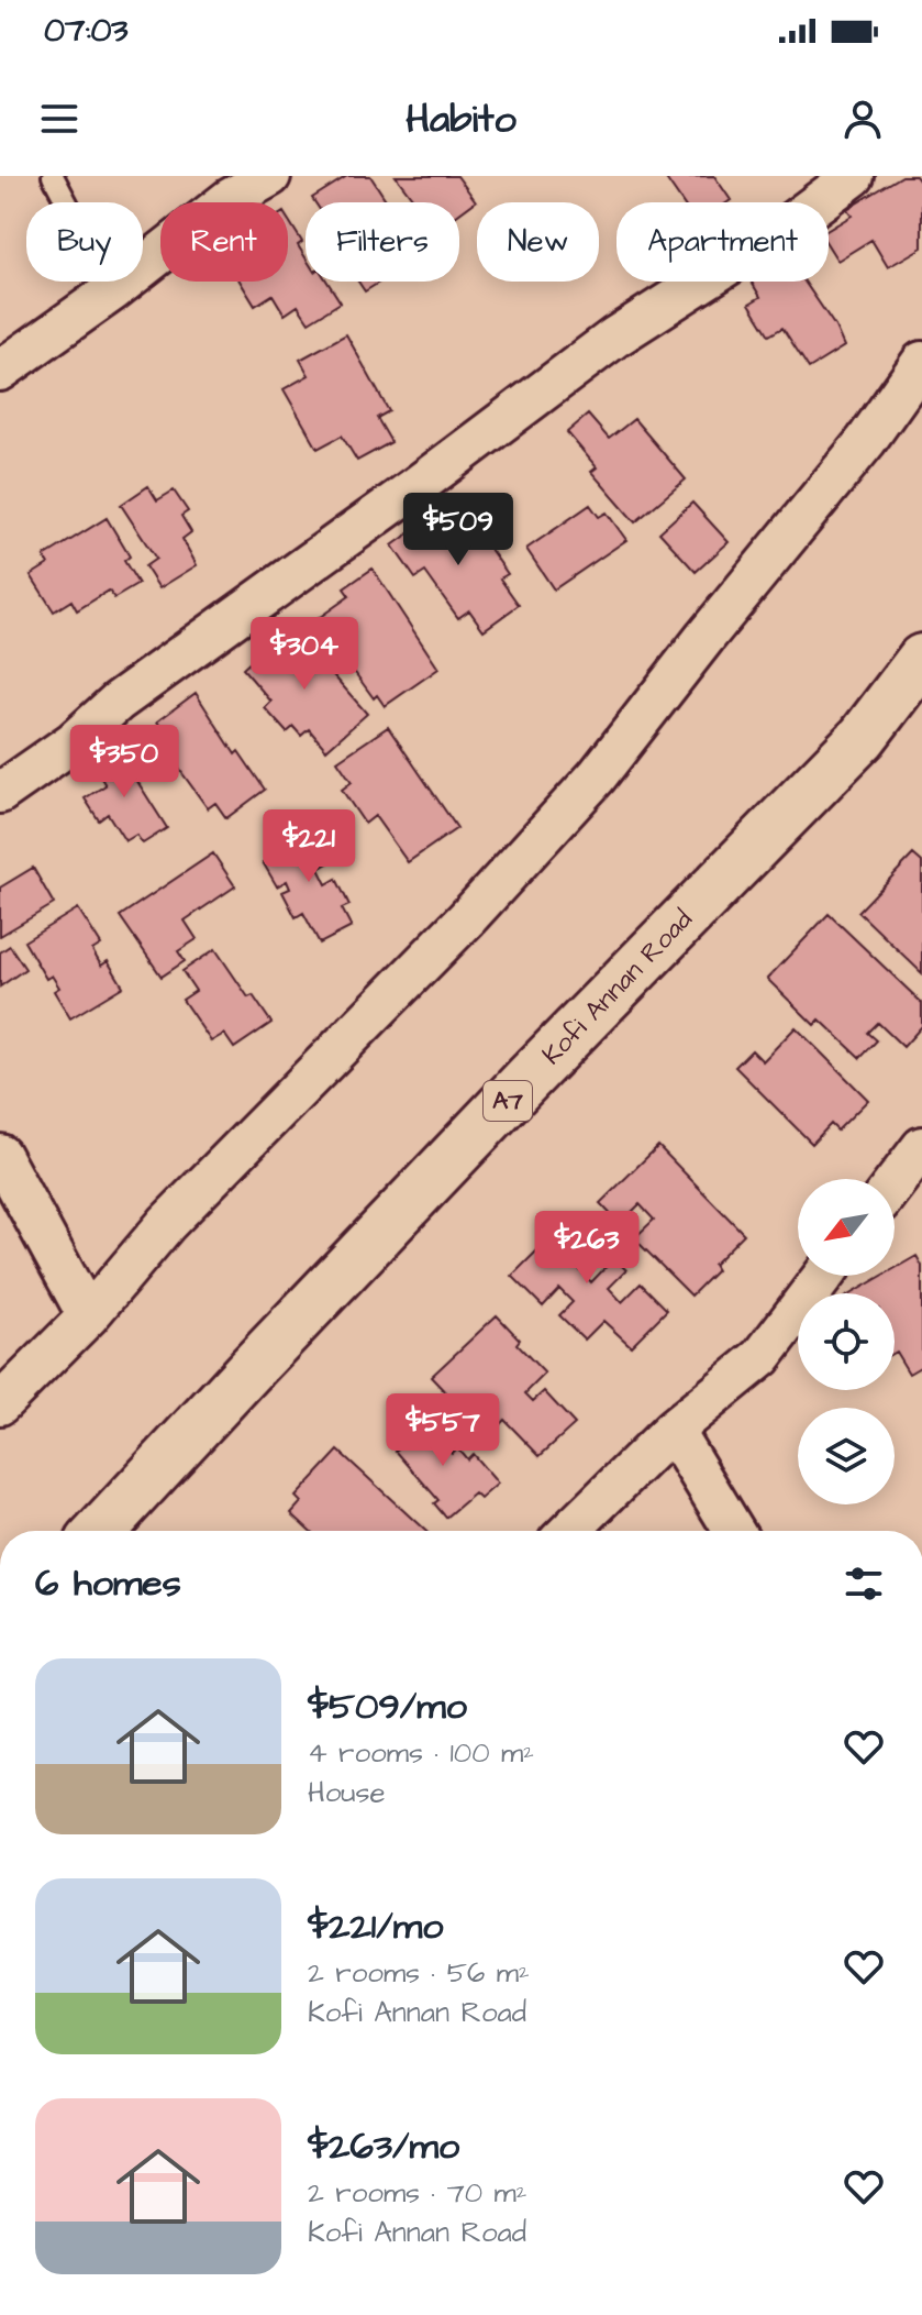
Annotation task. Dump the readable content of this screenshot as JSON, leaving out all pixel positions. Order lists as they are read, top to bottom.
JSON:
{
  "streets": {
    "main road": ["Kofi Annan Road", "A7"]
  },
  "north": "bottom left",
  "page": {
    "status": "07:03",
    "header": "Habito",
    "chip": [
      "Buy",
      "Rent",
      "Filters",
      "New",
      "Apartment"
    ],
    "price": [
      "$509",
      "$304",
      "$350",
      "$221",
      "$263",
      "$557"
    ],
    "heading": "6 homes",
    "list": [
      {
        "name": "$509/mo",
        "note": "4 rooms · 100 m² · House"
      },
      {
        "name": "$221/mo",
        "note": "2 rooms · 56 m² · Kofi Annan Road"
      },
      {
        "name": "$263/mo",
        "note": "2 rooms · 70 m² · Kofi Annan Road"
      }
    ]
  }
}
